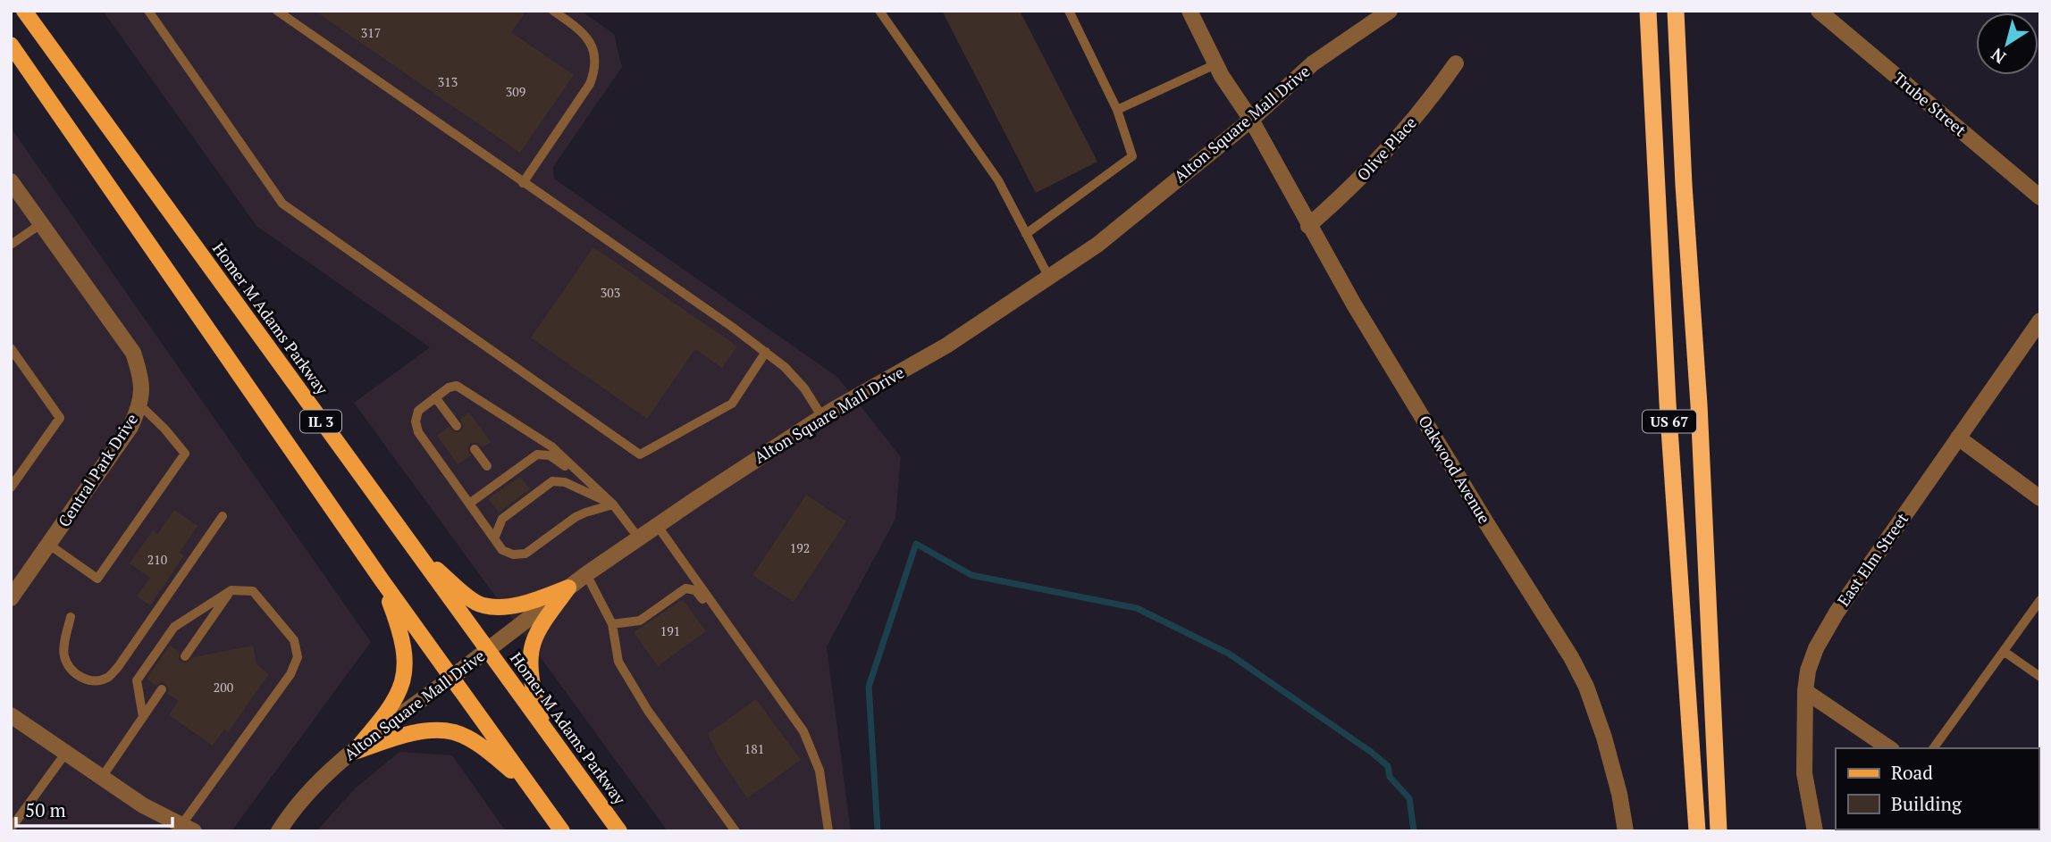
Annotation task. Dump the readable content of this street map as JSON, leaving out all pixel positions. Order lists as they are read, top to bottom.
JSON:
{
  "streets": {
    "highway": ["US 67"],
    "main road": ["Homer M Adams Parkway", "IL 3"],
    "street": [
      "Trube Street",
      "Alton Square Mall Drive",
      "Olive Place",
      "Oakwood Avenue",
      "Central Park Drive",
      "East Elm Street"
    ]
  },
  "crossings": [
    ["Alton Square Mall Drive", "Homer M Adams Parkway"],
    ["Alton Square Mall Drive", "IL 3"],
    ["Alton Square Mall Drive", "Oakwood Avenue"],
    ["Olive Place", "Oakwood Avenue"]
  ],
  "house_numbers": [
    "317",
    "313",
    "309",
    "303",
    "192",
    "210",
    "191",
    "200",
    "181"
  ],
  "legend": ["Road", "Building"],
  "scale_bar": "50 m",
  "north": "bottom left"
}
